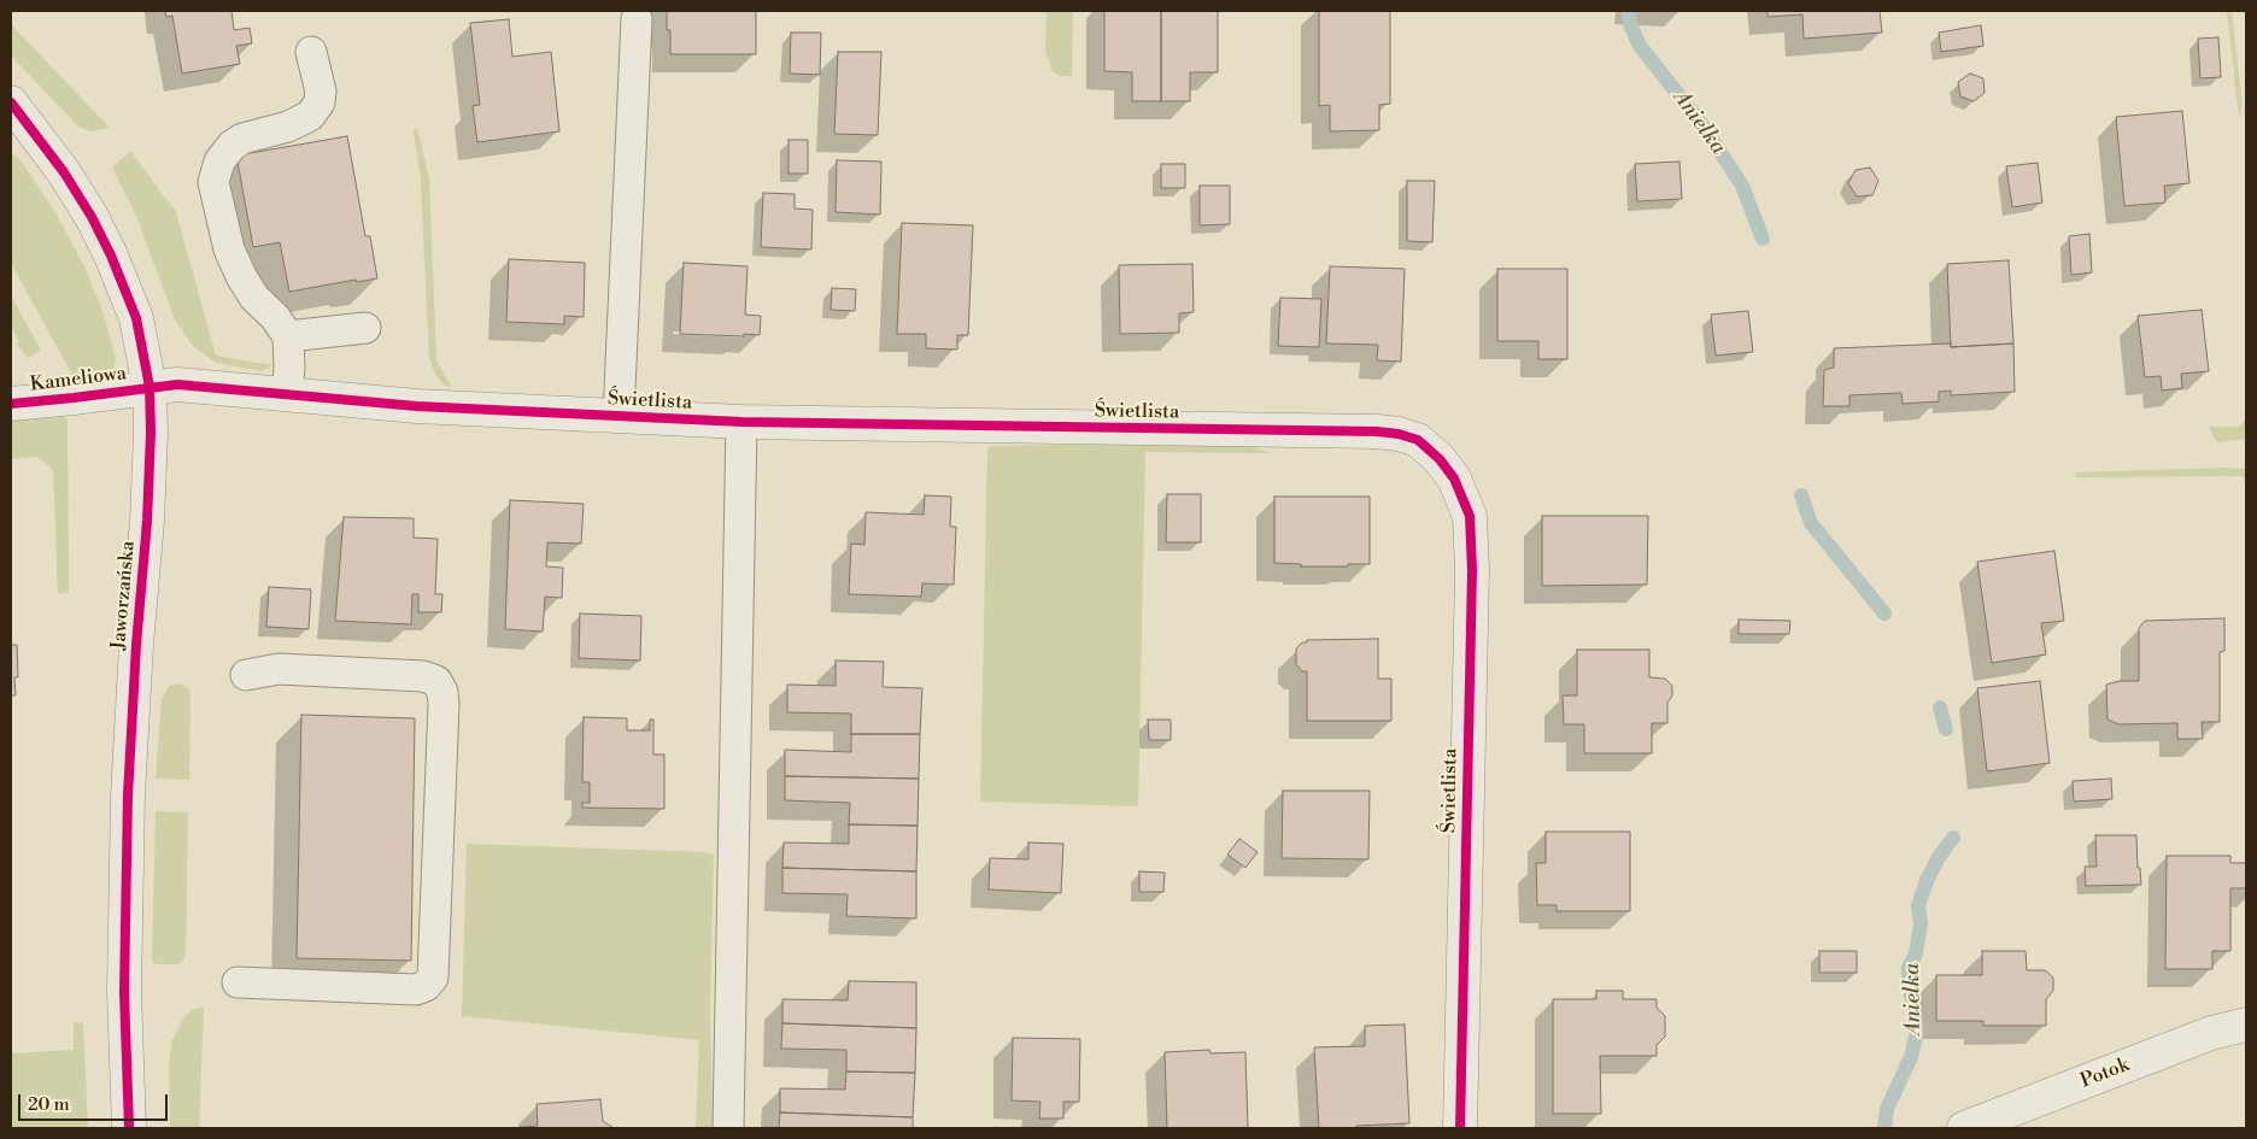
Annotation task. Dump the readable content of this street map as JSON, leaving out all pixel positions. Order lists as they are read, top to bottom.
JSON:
{
  "streets": {
    "street": [
      "Kameliowa",
      "Świetlista",
      "Jaworzańska",
      "Potok"
    ]
  },
  "crossings": [
    ["Kameliowa", "Świetlista"],
    ["Kameliowa", "Jaworzańska"],
    ["Świetlista", "Jaworzańska"]
  ],
  "water": ["Anielka"],
  "scale_bar": "20 m"
}
